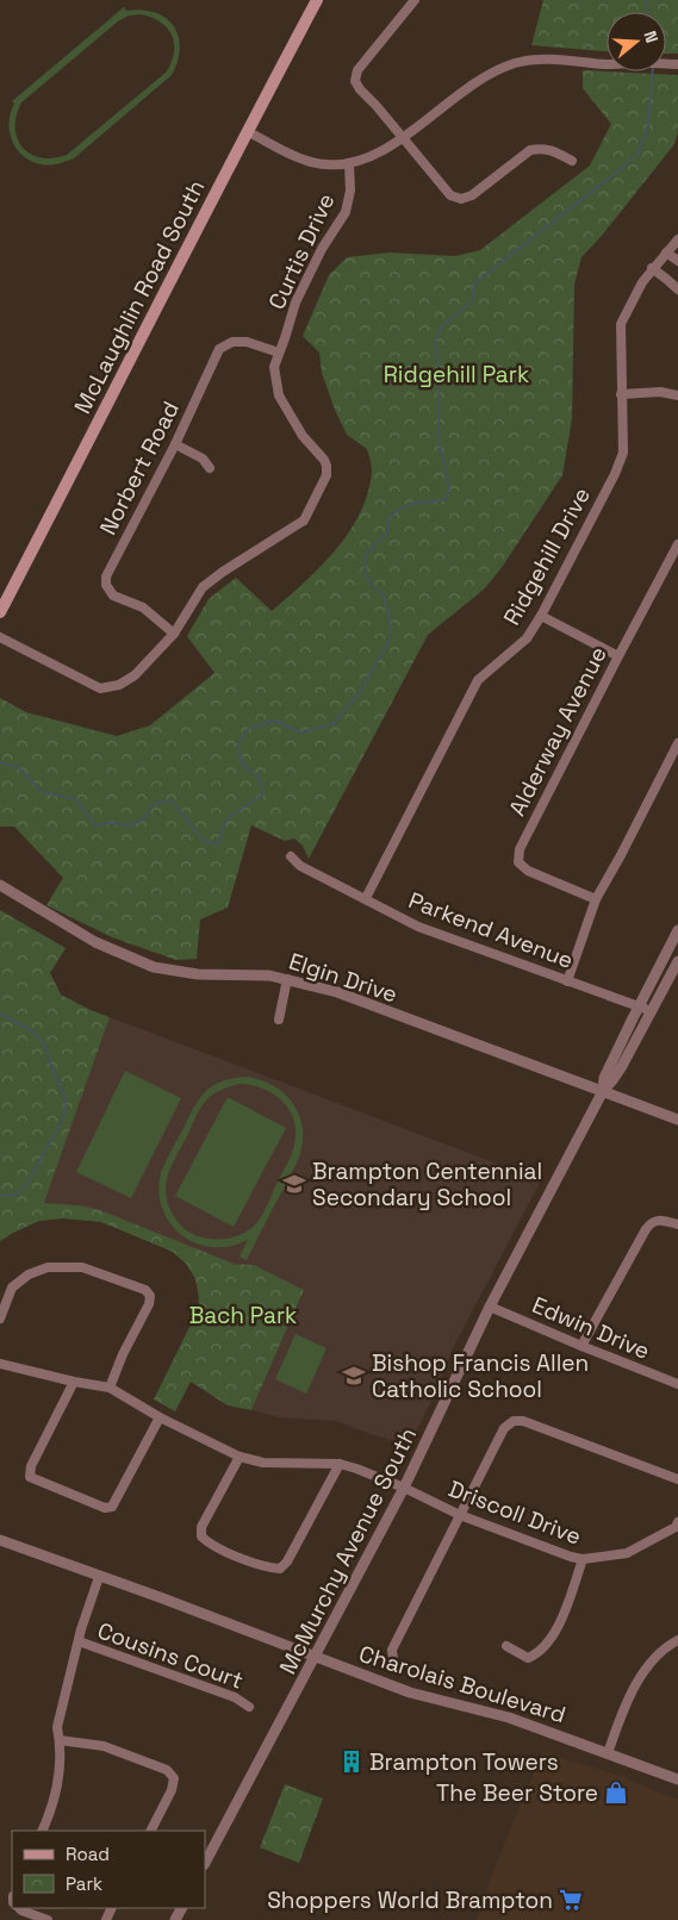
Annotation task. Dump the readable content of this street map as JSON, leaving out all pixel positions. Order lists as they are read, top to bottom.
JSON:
{
  "streets": {
    "main road": ["McLaughlin Road South"],
    "street": [
      "Curtis Drive",
      "Norbert Road",
      "Ridgehill Drive",
      "Alderway Avenue",
      "Parkend Avenue",
      "Elgin Drive",
      "Edwin Drive",
      "Driscoll Drive",
      "McMurchy Avenue South",
      "Cousins Court",
      "Charolais Boulevard"
    ]
  },
  "crossings": [
    ["Curtis Drive", "Norbert Road"],
    ["Ridgehill Drive", "Parkend Avenue"],
    ["Parkend Avenue", "McMurchy Avenue South"],
    ["Elgin Drive", "McMurchy Avenue South"],
    ["Edwin Drive", "McMurchy Avenue South"],
    ["Driscoll Drive", "McMurchy Avenue South"],
    ["McMurchy Avenue South", "Charolais Boulevard"]
  ],
  "parks": ["Ridgehill Park", "Bach Park"],
  "places": {
    "school or university": ["Brampton Centennial Secondary School", "Bishop Francis Allen Catholic School"],
    "building": ["Brampton Towers"],
    "shop": ["The Beer Store"],
    "supermarket": ["Shoppers World Brampton"]
  },
  "legend": ["Road", "Park"],
  "north": "right"
}
